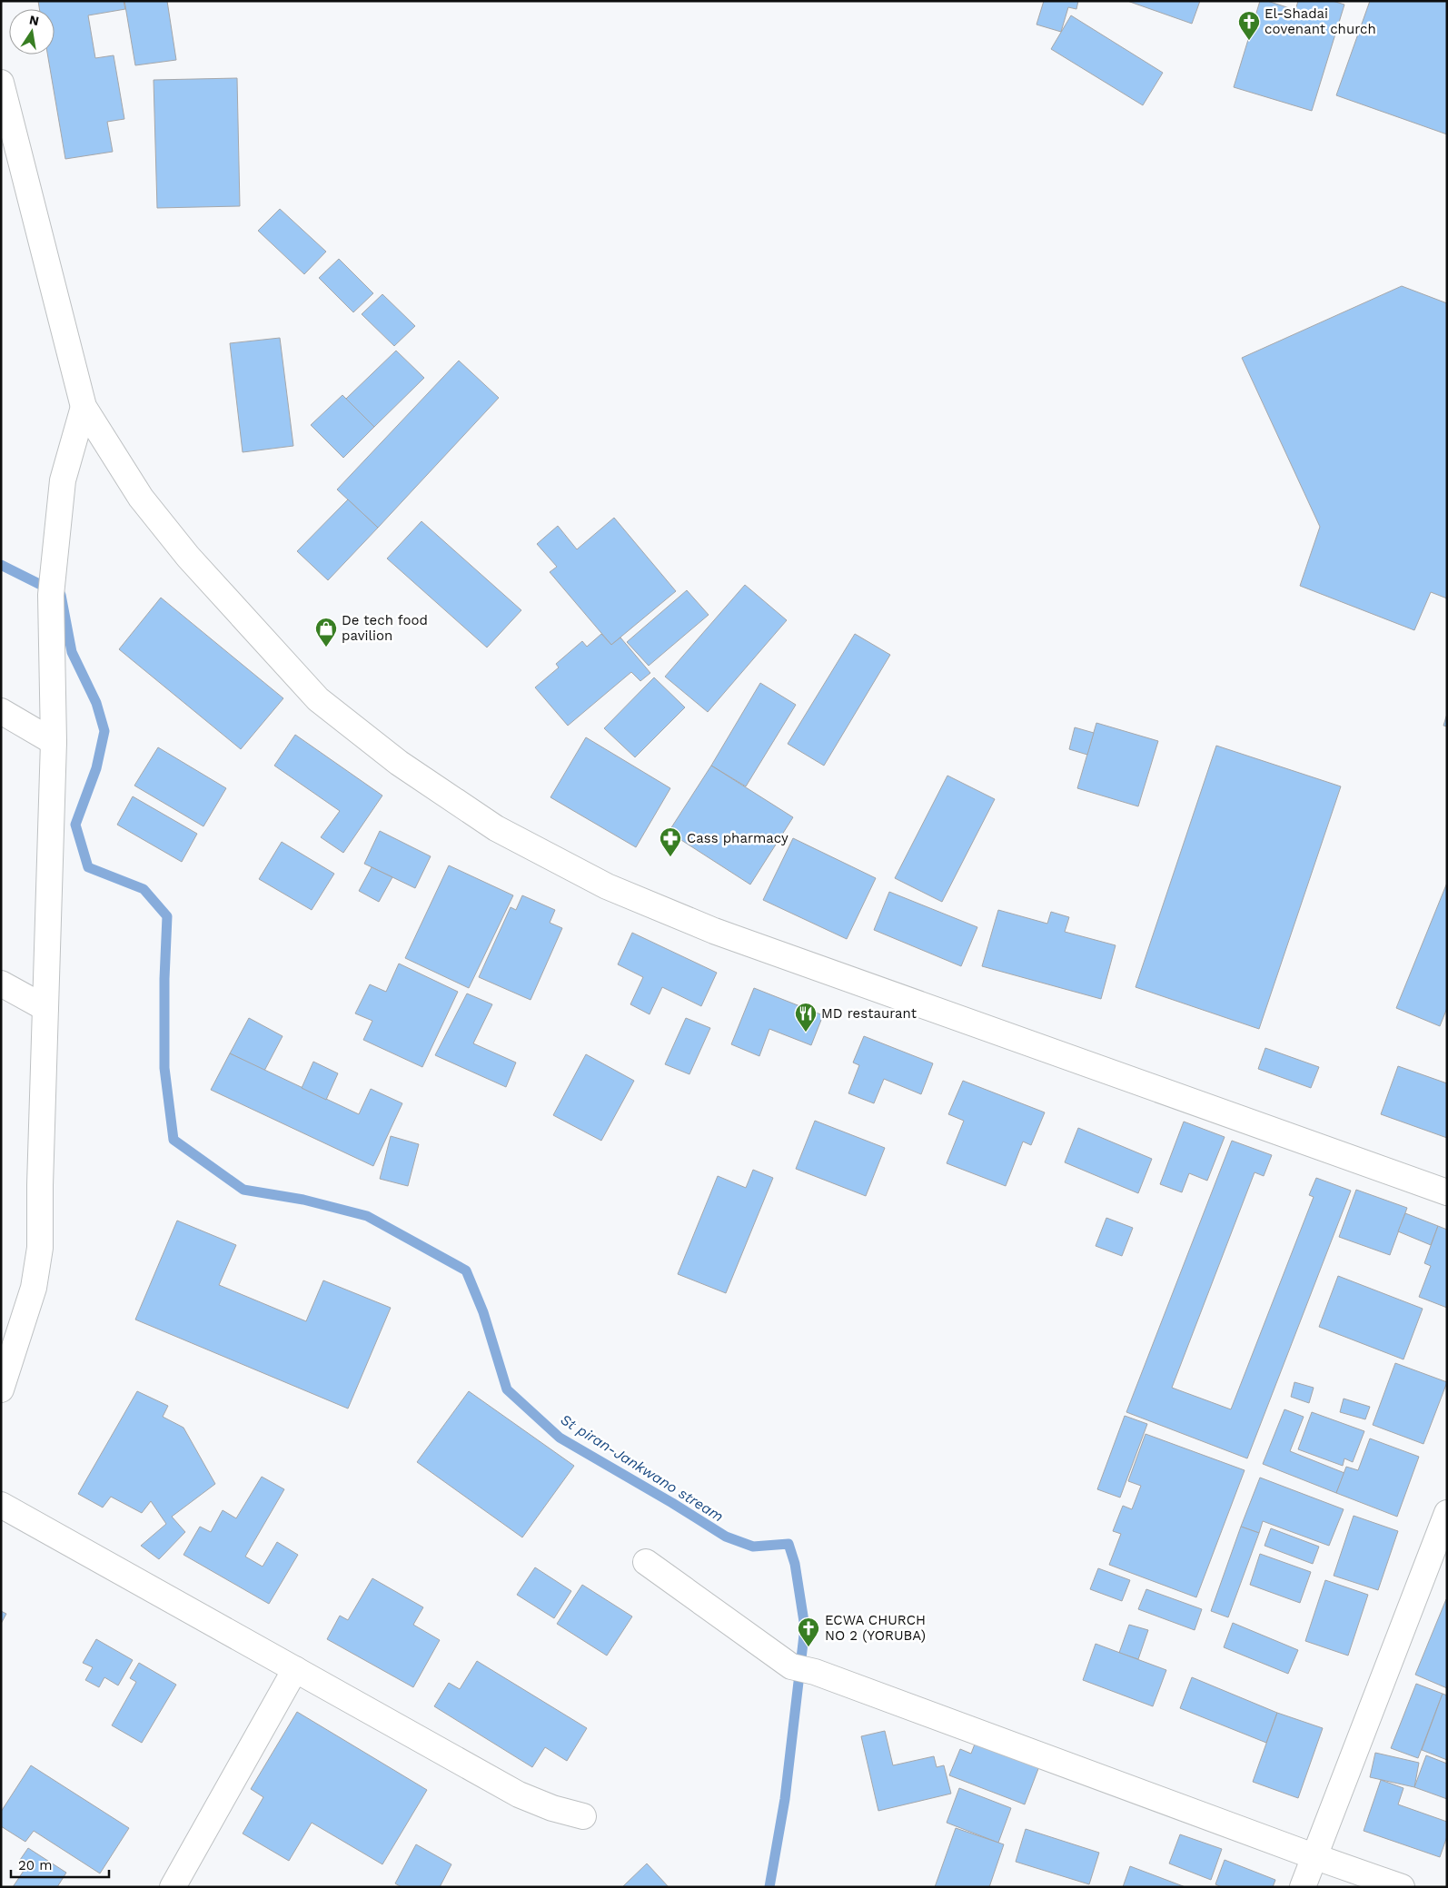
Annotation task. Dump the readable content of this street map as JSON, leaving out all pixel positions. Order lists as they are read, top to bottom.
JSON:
{
  "water": ["St piran-Jankwano stream"],
  "places": {
    "church": ["El-Shadai covenant church", "ECWA CHURCH NO 2 (YORUBA)"],
    "shop": ["De tech food pavilion"],
    "pharmacy": ["Cass pharmacy"],
    "restaurant": ["MD restaurant"]
  },
  "scale_bar": "20 m",
  "north": "top"
}
